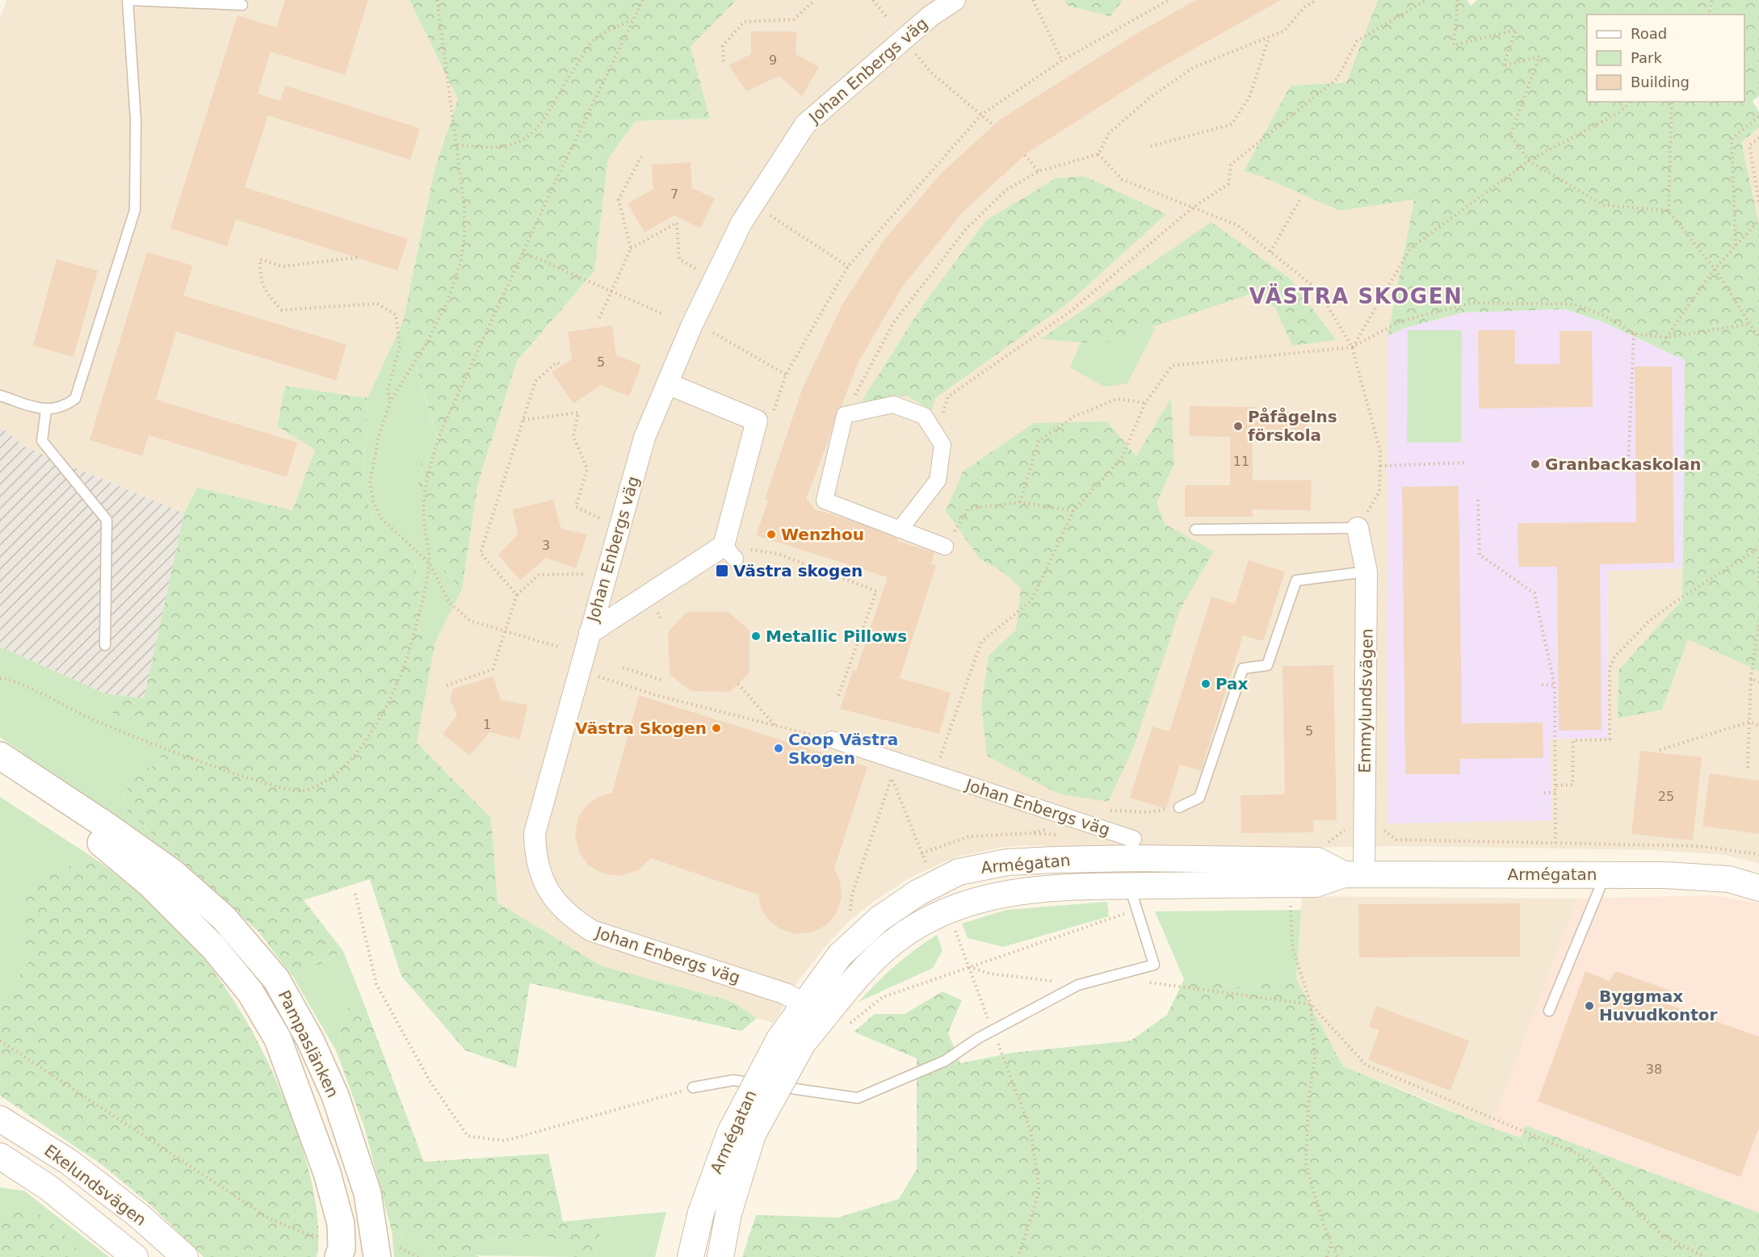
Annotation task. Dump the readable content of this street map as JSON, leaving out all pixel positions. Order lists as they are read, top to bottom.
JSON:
{
  "streets": {
    "main road": ["Pampaslänken"],
    "street": [
      "Johan Enbergs väg",
      "Emmylundsvägen",
      "Armégatan",
      "Ekelundsvägen"
    ]
  },
  "crossings": [
    ["Johan Enbergs väg", "Armégatan"],
    ["Emmylundsvägen", "Armégatan"]
  ],
  "districts": ["VÄSTRA SKOGEN"],
  "places": {
    "other": [
      "Påfågelns förskola",
      "Granbackaskolan",
      "Wenzhou",
      "Metallic Pillows",
      "Pax",
      "Västra Skogen",
      "Coop Västra Skogen",
      "Byggmax Huvudkontor"
    ],
    "transit": ["Västra skogen"]
  },
  "house_numbers": [
    "9",
    "7",
    "5",
    "11",
    "3",
    "1",
    "5",
    "25",
    "38"
  ],
  "legend": ["Road", "Park", "Building"]
}
